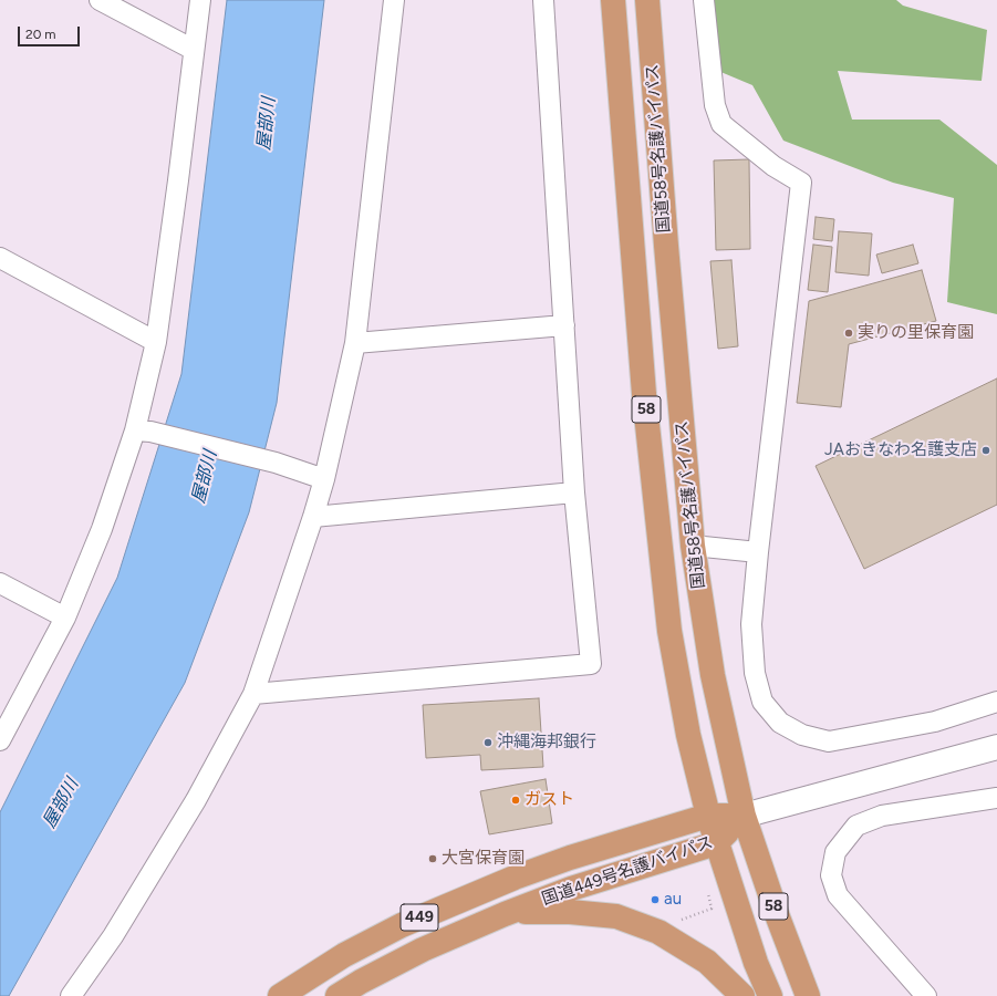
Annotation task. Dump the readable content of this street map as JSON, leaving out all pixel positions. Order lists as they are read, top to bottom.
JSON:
{
  "streets": {
    "highway": [
      "国道58号名護バイパス",
      "58",
      "国道449号名護バイパス",
      "449"
    ]
  },
  "crossings": [
    ["国道58号名護バイパス", "58"],
    ["国道58号名護バイパス", "国道449号名護バイパス"],
    ["58", "国道449号名護バイパス"]
  ],
  "water": ["屋部川"],
  "places": [
    "実りの里保育園",
    "JAおきなわ名護支店",
    "沖縄海邦銀行",
    "ガスト",
    "大宮保育園",
    "au"
  ],
  "scale_bar": "20 m"
}
